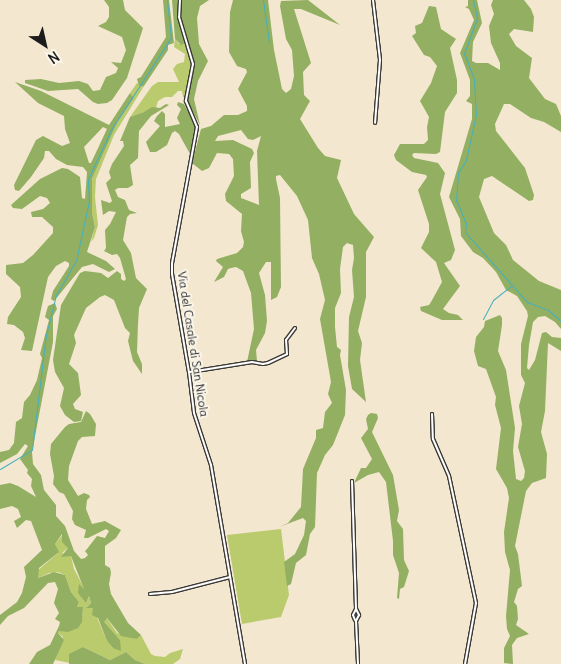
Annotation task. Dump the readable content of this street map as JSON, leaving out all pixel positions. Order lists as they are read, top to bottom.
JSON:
{
  "streets": {
    "street": ["Via del Casale di San Nicola"]
  },
  "north": "bottom right"
}
